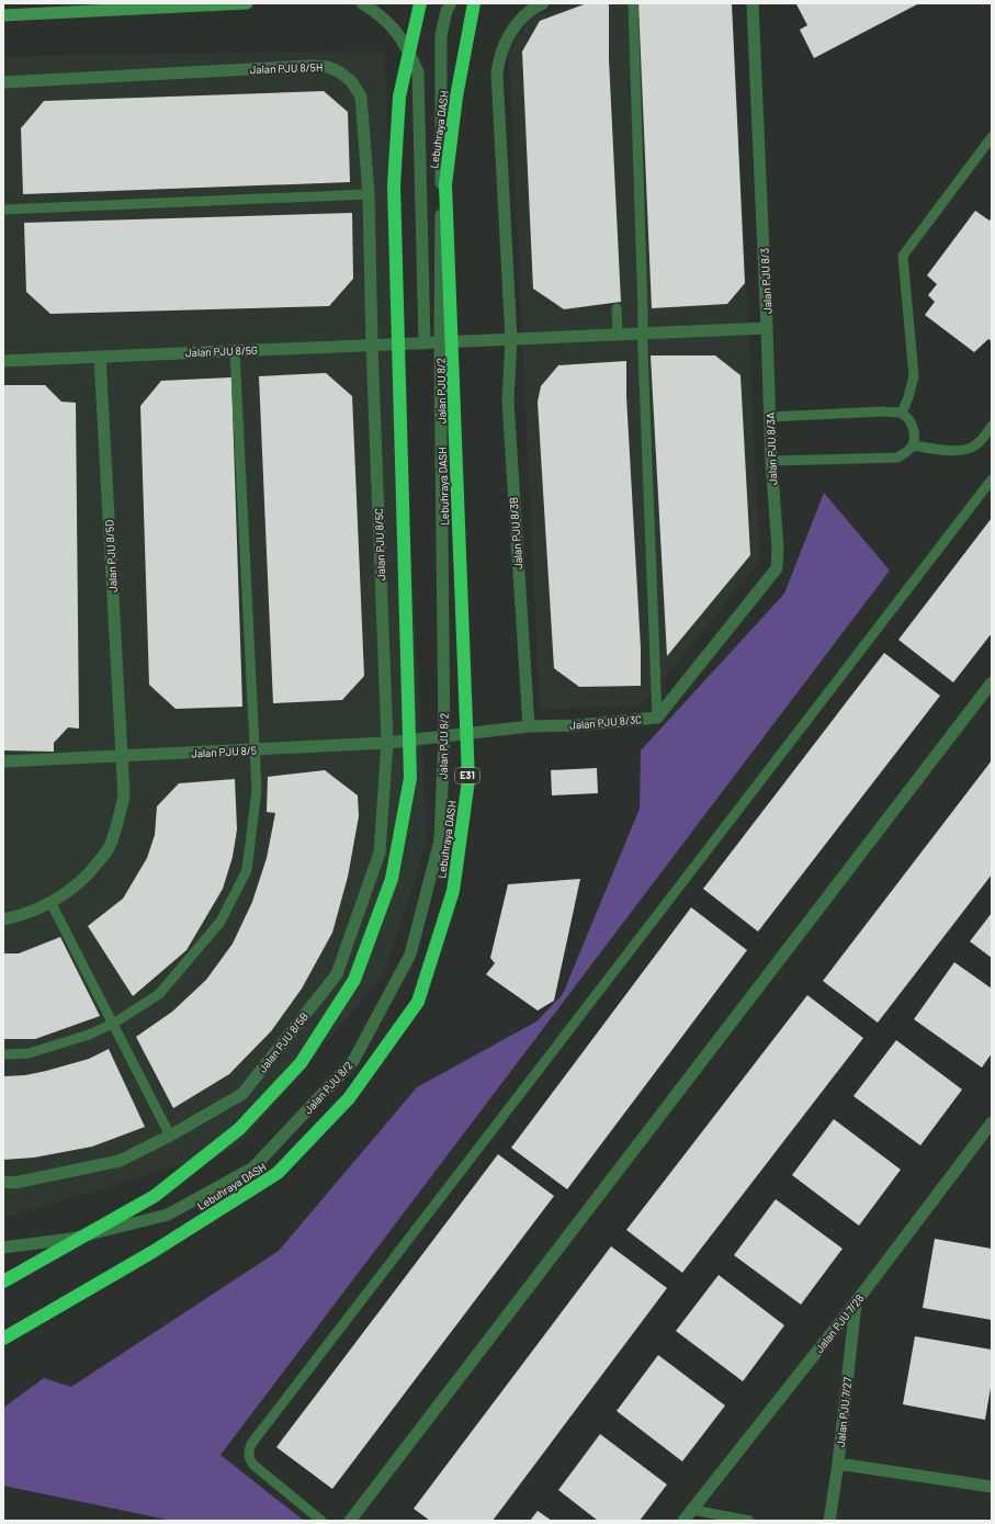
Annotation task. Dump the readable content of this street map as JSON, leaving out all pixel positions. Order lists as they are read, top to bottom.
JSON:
{
  "streets": {
    "highway": ["Lebuhraya DASH", "E31"],
    "street": [
      "Jalan PJU 8/5H",
      "Jalan PJU 8/3",
      "Jalan PJU 8/5G",
      "Jalan PJU 8/2",
      "Jalan PJU 8/3A",
      "Jalan PJU 8/3B",
      "Jalan PJU 8/5C",
      "Jalan PJU 8/5D",
      "Jalan PJU 8/3C",
      "Jalan PJU 8/5",
      "Jalan PJU 8/5B",
      "Jalan PJU 7/28",
      "Jalan PJU 7/27"
    ]
  },
  "crossings": [
    ["Jalan PJU 8/5H", "Jalan PJU 8/5G"],
    ["Jalan PJU 8/5H", "Jalan PJU 8/5C"],
    ["Jalan PJU 8/3", "Jalan PJU 8/5G"],
    ["Jalan PJU 8/3", "Jalan PJU 8/2"],
    ["Jalan PJU 8/3", "Jalan PJU 8/3A"],
    ["Jalan PJU 8/3", "Jalan PJU 8/3B"],
    ["Jalan PJU 8/5G", "Jalan PJU 8/2"],
    ["Jalan PJU 8/5G", "Jalan PJU 8/5C"],
    ["Jalan PJU 8/5G", "Jalan PJU 8/5D"],
    ["Jalan PJU 8/2", "Jalan PJU 8/3C"],
    ["Jalan PJU 8/2", "Jalan PJU 8/5"],
    ["Jalan PJU 8/3A", "Jalan PJU 8/3C"],
    ["Jalan PJU 8/3B", "Jalan PJU 8/3C"],
    ["Jalan PJU 8/5C", "Jalan PJU 8/5"],
    ["Jalan PJU 8/5C", "Jalan PJU 8/5B"],
    ["Jalan PJU 8/5D", "Jalan PJU 8/5"],
    ["Jalan PJU 8/3C", "Jalan PJU 8/5"],
    ["Jalan PJU 8/5", "Jalan PJU 8/5B"],
    ["Jalan PJU 7/28", "Jalan PJU 7/27"]
  ]
}
